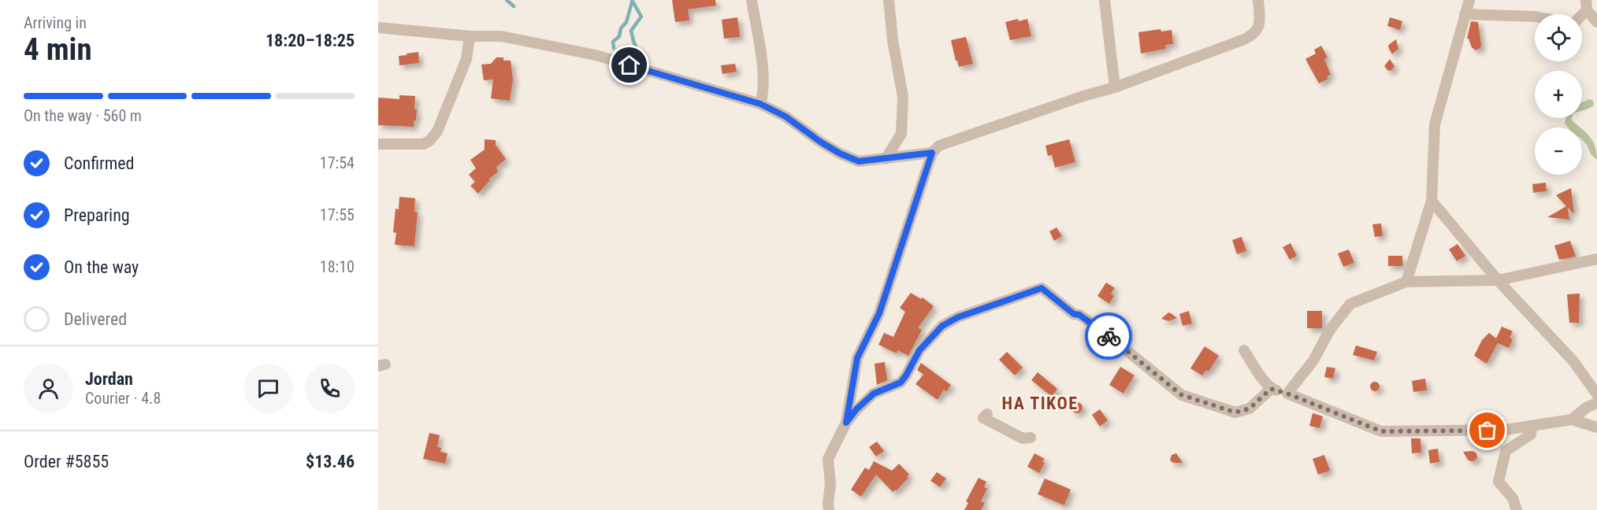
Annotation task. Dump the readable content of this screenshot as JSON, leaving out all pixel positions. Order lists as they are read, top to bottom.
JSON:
{
  "districts": ["HA TIKOE"],
  "page": {
    "heading": ["4 min", "Arriving in", "18:20–18:25"],
    "panel": [
      "Jordan",
      "Courier · 4.8",
      "Order #5855",
      "$13.46"
    ],
    "map_buttons": ["+", "−"],
    "bar": "On the way · 560 m",
    "list": [
      ["Confirmed", "17:54"],
      ["Preparing", "17:55"],
      ["On the way", "18:10"],
      "Delivered"
    ]
  }
}
